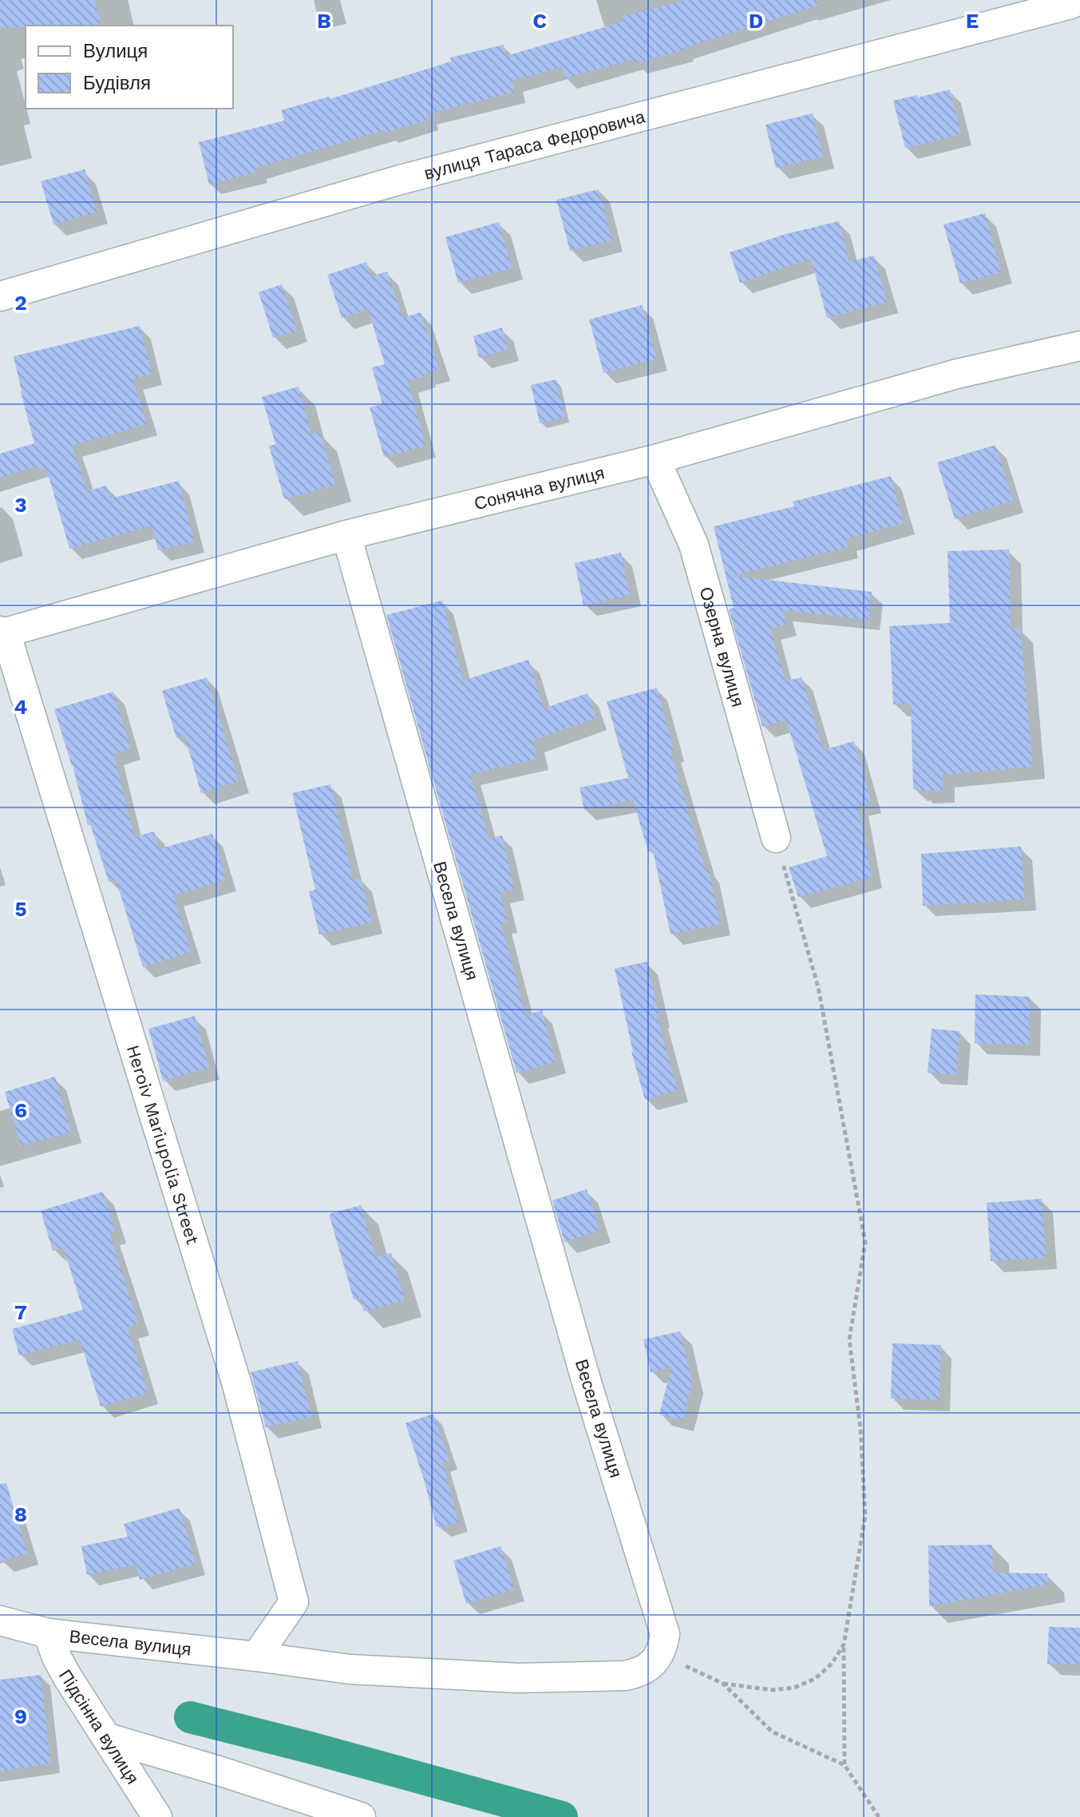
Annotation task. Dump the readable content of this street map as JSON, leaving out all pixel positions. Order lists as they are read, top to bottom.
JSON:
{
  "streets": {
    "street": [
      "вулиця Тараса Федоровича",
      "Сонячна вулиця",
      "Озерна вулиця",
      "Весела вулиця",
      "Heroiv Mariupolia Street",
      "Підсінна вулиця"
    ]
  },
  "crossings": [
    ["Сонячна вулиця", "Озерна вулиця"],
    ["Сонячна вулиця", "Весела вулиця"],
    ["Сонячна вулиця", "Heroiv Mariupolia Street"],
    ["Весела вулиця", "Heroiv Mariupolia Street"],
    ["Весела вулиця", "Підсінна вулиця"]
  ],
  "legend": ["Вулиця", "Будівля"],
  "grid": {
    "columns": [
      "B",
      "C",
      "D",
      "E"
    ],
    "rows": [
      "2",
      "3",
      "4",
      "5",
      "6",
      "7",
      "8",
      "9"
    ]
  }
}
